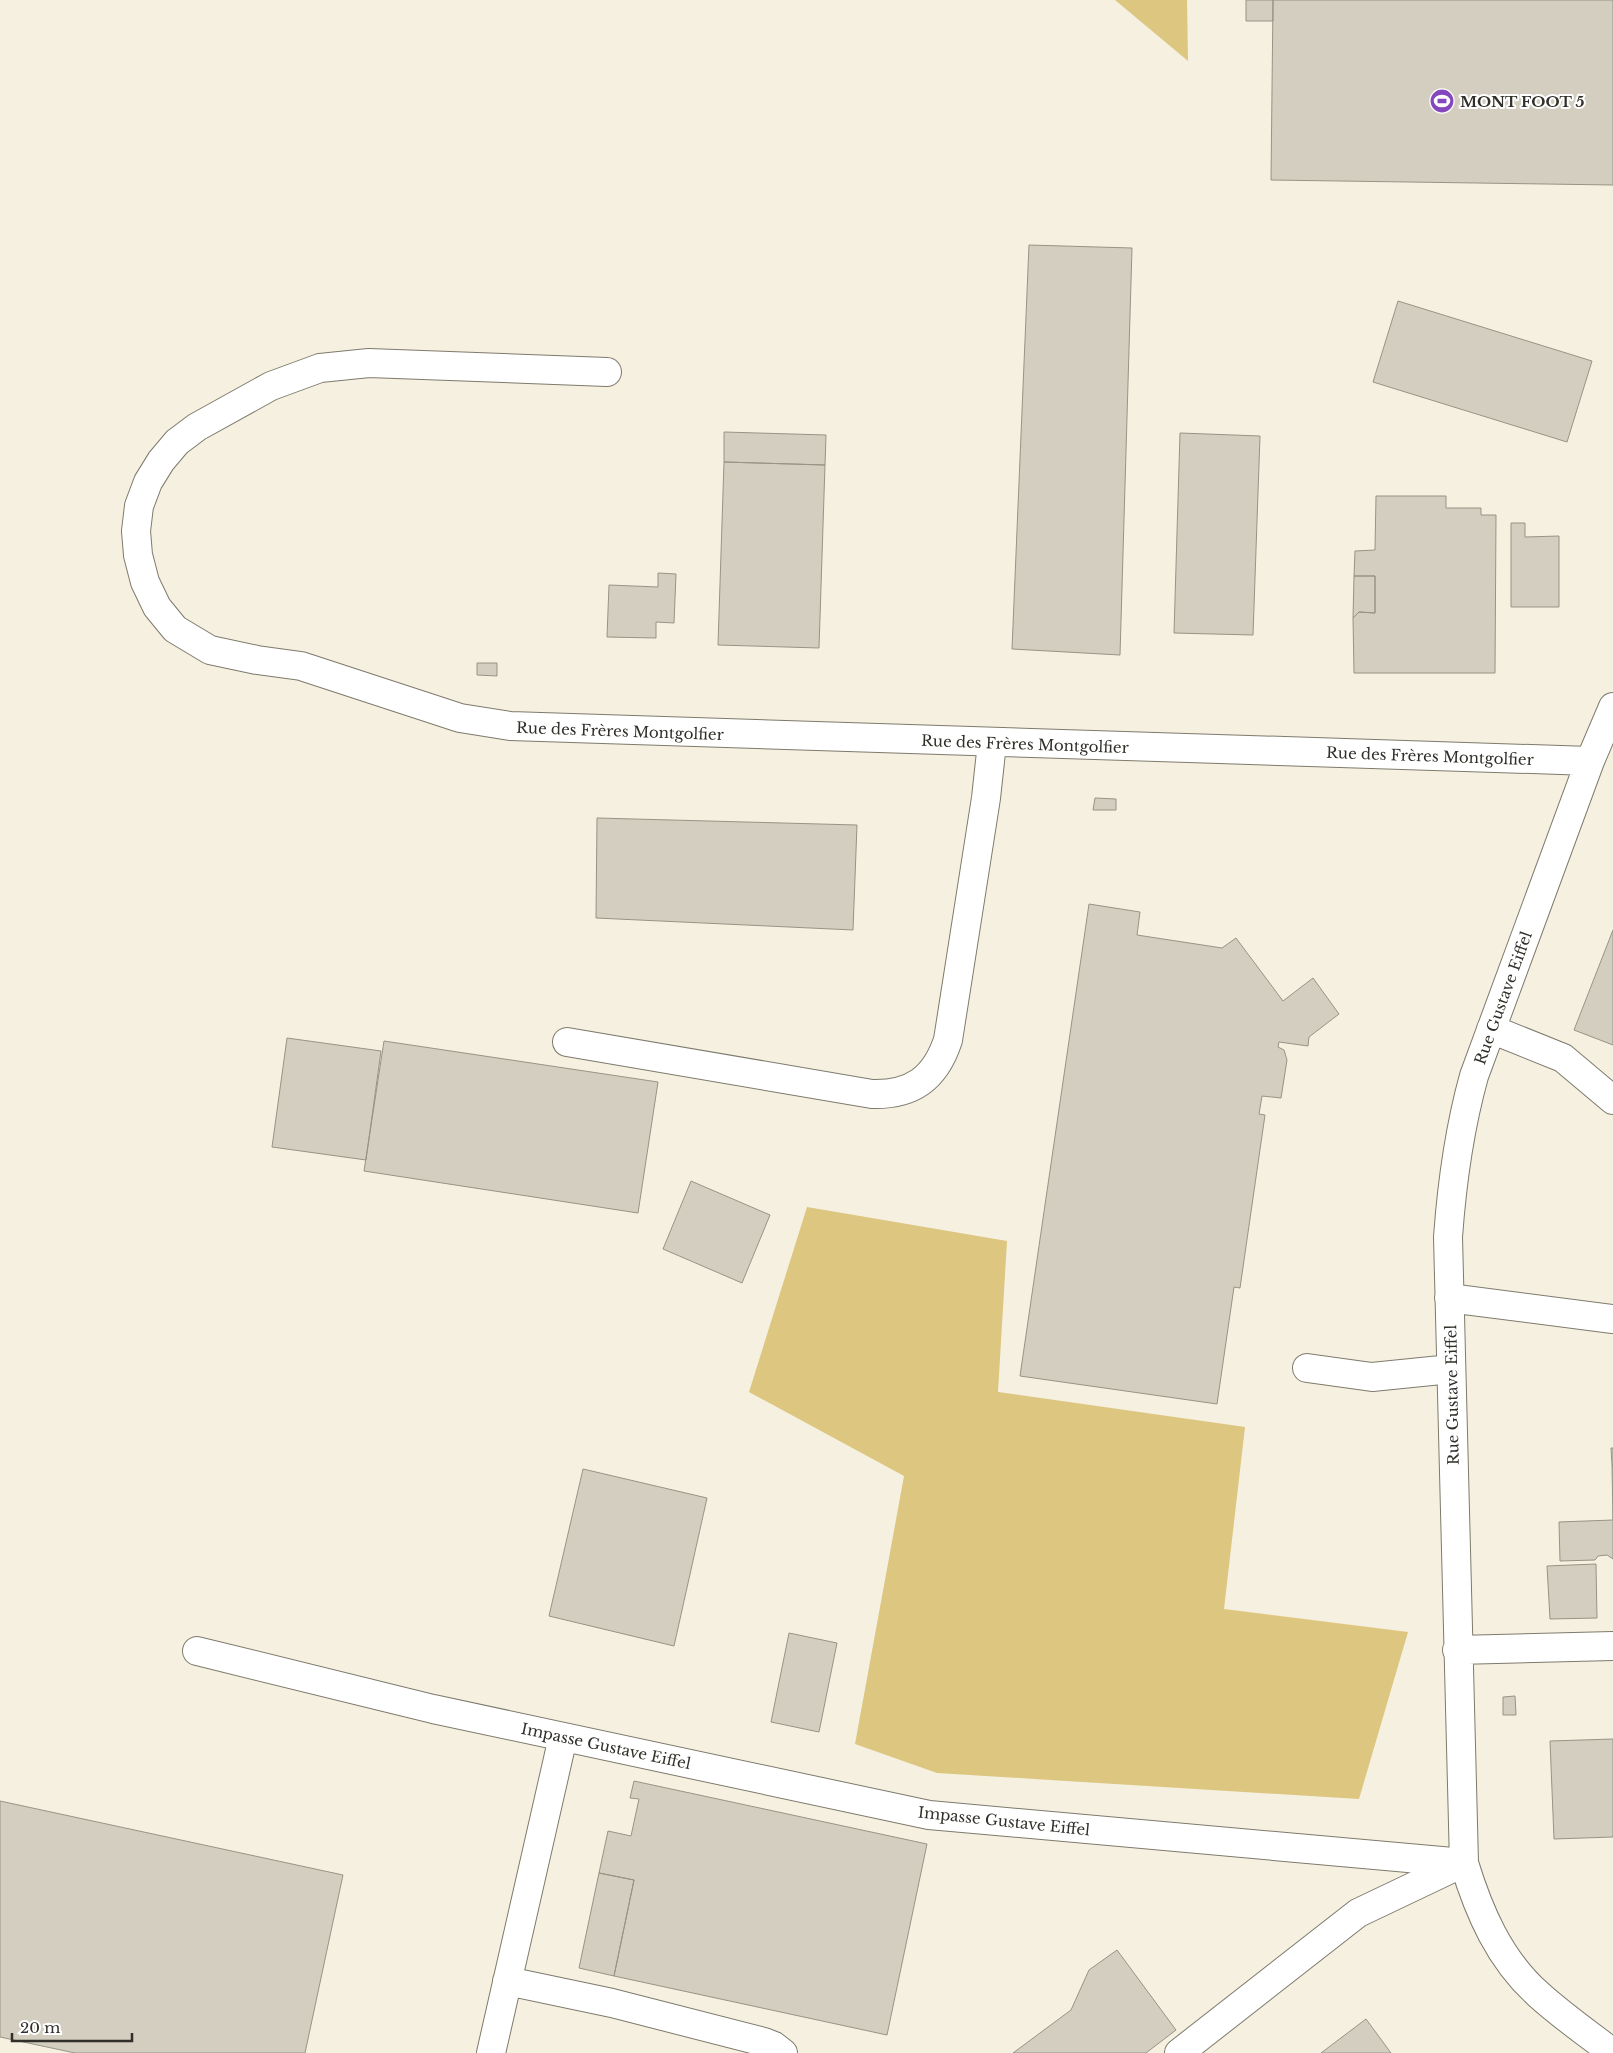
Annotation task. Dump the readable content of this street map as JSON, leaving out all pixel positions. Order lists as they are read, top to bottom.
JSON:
{
  "streets": {
    "street": ["Rue des Frères Montgolfier", "Rue Gustave Eiffel", "Impasse Gustave Eiffel"]
  },
  "crossings": [
    ["Rue des Frères Montgolfier", "Rue Gustave Eiffel"],
    ["Rue Gustave Eiffel", "Impasse Gustave Eiffel"]
  ],
  "places": {
    "sports": ["MONT FOOT 5"]
  },
  "scale_bar": "20 m"
}
